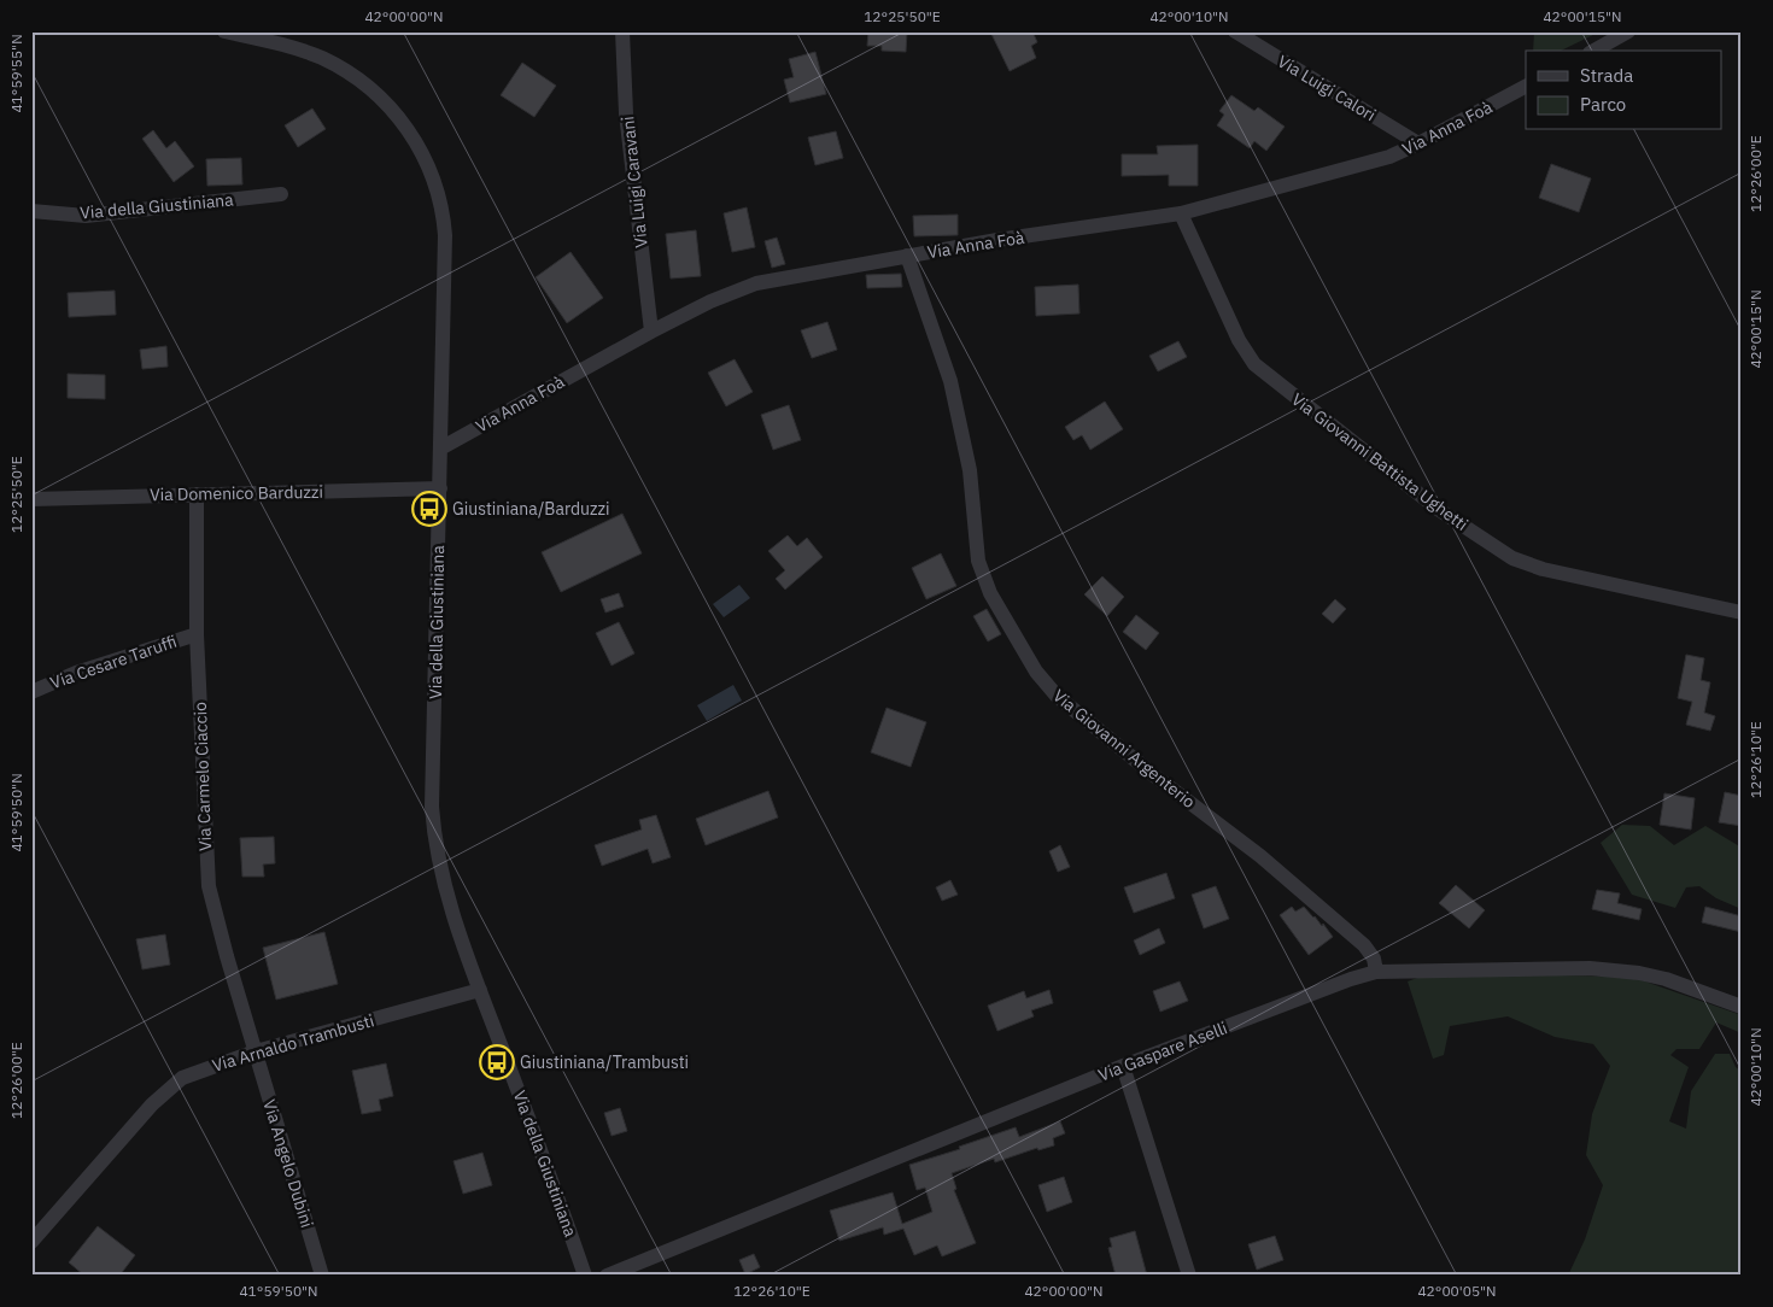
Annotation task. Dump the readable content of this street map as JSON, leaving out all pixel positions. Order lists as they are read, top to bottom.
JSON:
{
  "streets": {
    "street": [
      "Via Luigi Calori",
      "Via Anna Foà",
      "Via Luigi Caravani",
      "Via della Giustiniana",
      "Via Giovanni Battista Ughetti",
      "Via Domenico Barduzzi",
      "Via Cesare Taruffi",
      "Via Giovanni Argenterio",
      "Via Carmelo Ciaccio",
      "Via Arnaldo Trambusti",
      "Via Gaspare Aselli",
      "Via Angelo Dubini"
    ]
  },
  "crossings": [
    ["Via Luigi Calori", "Via Anna Foà"],
    ["Via Anna Foà", "Via Luigi Caravani"],
    ["Via Anna Foà", "Via della Giustiniana"],
    ["Via Anna Foà", "Via Giovanni Battista Ughetti"],
    ["Via Anna Foà", "Via Giovanni Argenterio"],
    ["Via della Giustiniana", "Via Domenico Barduzzi"],
    ["Via della Giustiniana", "Via Arnaldo Trambusti"],
    ["Via Domenico Barduzzi", "Via Carmelo Ciaccio"],
    ["Via Cesare Taruffi", "Via Carmelo Ciaccio"],
    ["Via Giovanni Argenterio", "Via Gaspare Aselli"],
    ["Via Carmelo Ciaccio", "Via Arnaldo Trambusti"],
    ["Via Carmelo Ciaccio", "Via Angelo Dubini"],
    ["Via Arnaldo Trambusti", "Via Angelo Dubini"]
  ],
  "places": {
    "bus stop": ["Giustiniana/Barduzzi", "Giustiniana/Trambusti"]
  },
  "legend": ["Strada", "Parco"],
  "coordinates": [
    "42°00'00\"N",
    "12°25'50\"E",
    "42°00'10\"N",
    "42°00'15\"N",
    "41°59'55\"N",
    "12°26'00\"E",
    "12°26'10\"E",
    "41°59'50\"N",
    "42°00'05\"N"
  ]
}
